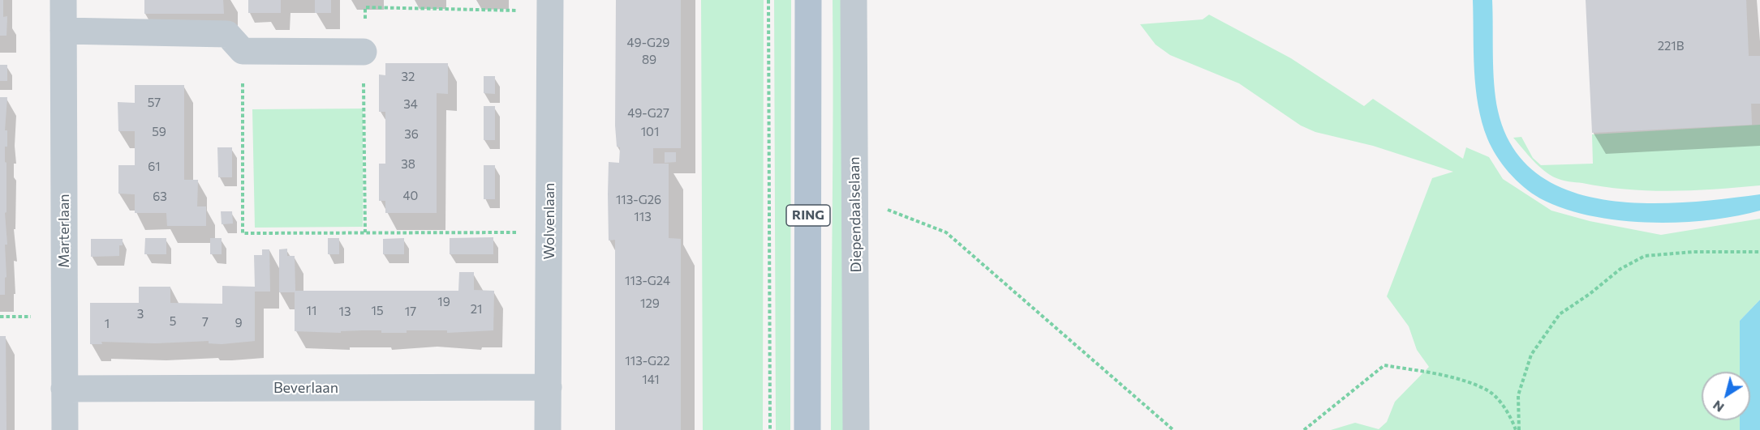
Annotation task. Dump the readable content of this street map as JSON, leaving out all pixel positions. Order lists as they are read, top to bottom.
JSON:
{
  "streets": {
    "main road": ["RING"],
    "street": [
      "Diependaalselaan",
      "Wolvenlaan",
      "Marterlaan",
      "Beverlaan"
    ]
  },
  "crossings": [
    ["Wolvenlaan", "Beverlaan"],
    ["Marterlaan", "Beverlaan"]
  ],
  "house_numbers": [
    "49-G29",
    "221B",
    "89",
    "32",
    "57",
    "34",
    "49-G27",
    "59",
    "101",
    "36",
    "38",
    "61",
    "40",
    "63",
    "113-G26",
    "113",
    "113-G24",
    "19",
    "129",
    "21",
    "11",
    "15",
    "13",
    "17",
    "3",
    "5",
    "7",
    "9",
    "1",
    "113-G22",
    "141"
  ],
  "north": "bottom left"
}
